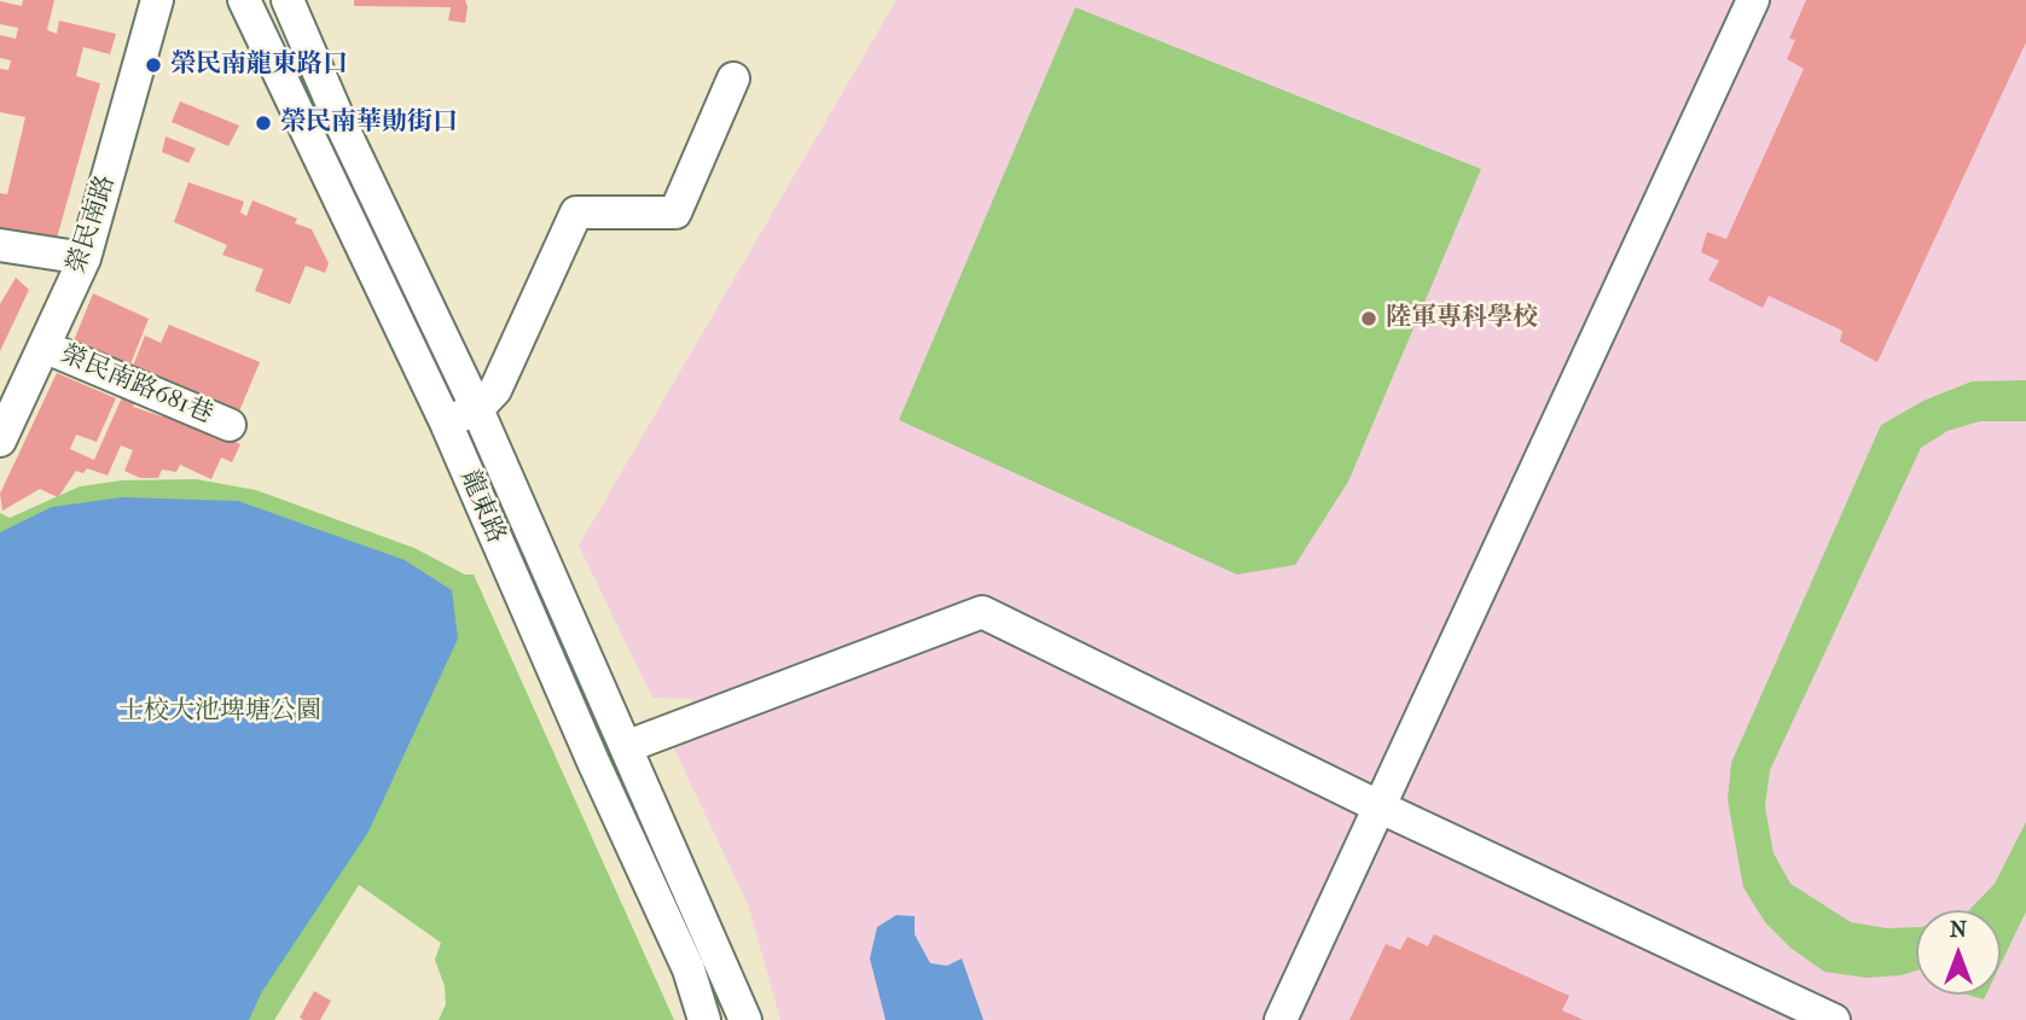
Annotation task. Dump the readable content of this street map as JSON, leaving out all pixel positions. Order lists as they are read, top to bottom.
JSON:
{
  "streets": {
    "street": ["榮民南路", "榮民南路681巷", "龍東路"]
  },
  "crossings": [
    ["榮民南路", "榮民南路681巷"]
  ],
  "parks": ["士校大池埤塘公園"],
  "places": ["榮民南龍東路口", "榮民南華勛街口", "陸軍專科學校"],
  "north": "top"
}
